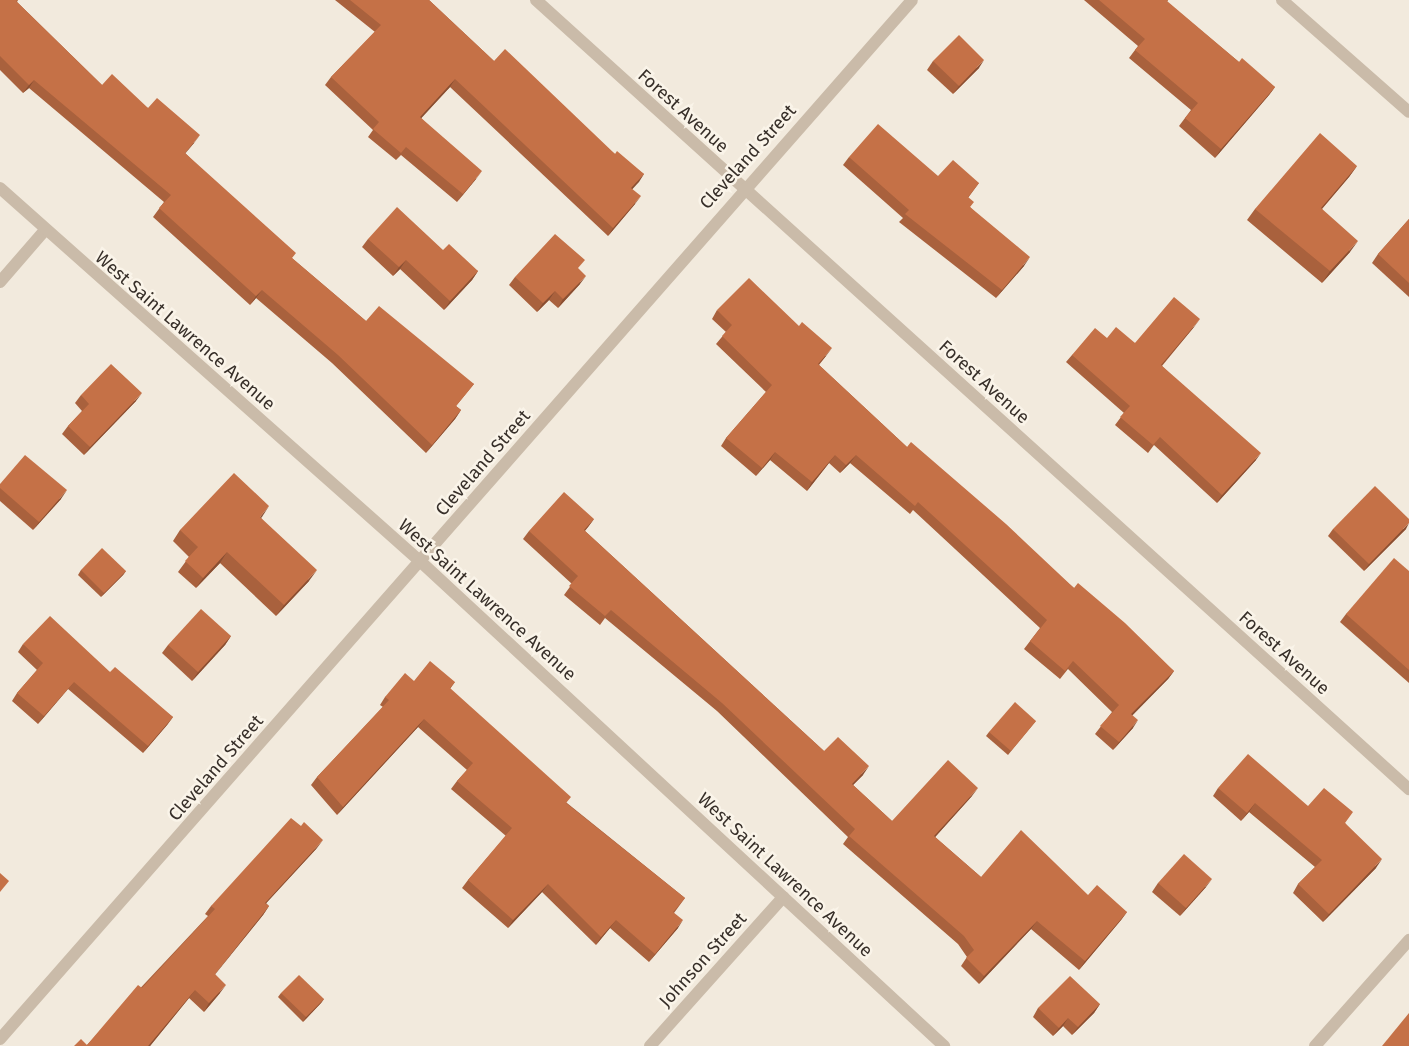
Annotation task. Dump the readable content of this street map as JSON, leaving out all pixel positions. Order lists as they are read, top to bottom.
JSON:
{
  "streets": {
    "street": [
      "Forest Avenue",
      "Cleveland Street",
      "West Saint Lawrence Avenue",
      "Johnson Street"
    ]
  },
  "crossings": [
    ["Forest Avenue", "Cleveland Street"],
    ["Cleveland Street", "West Saint Lawrence Avenue"],
    ["West Saint Lawrence Avenue", "Johnson Street"]
  ]
}
